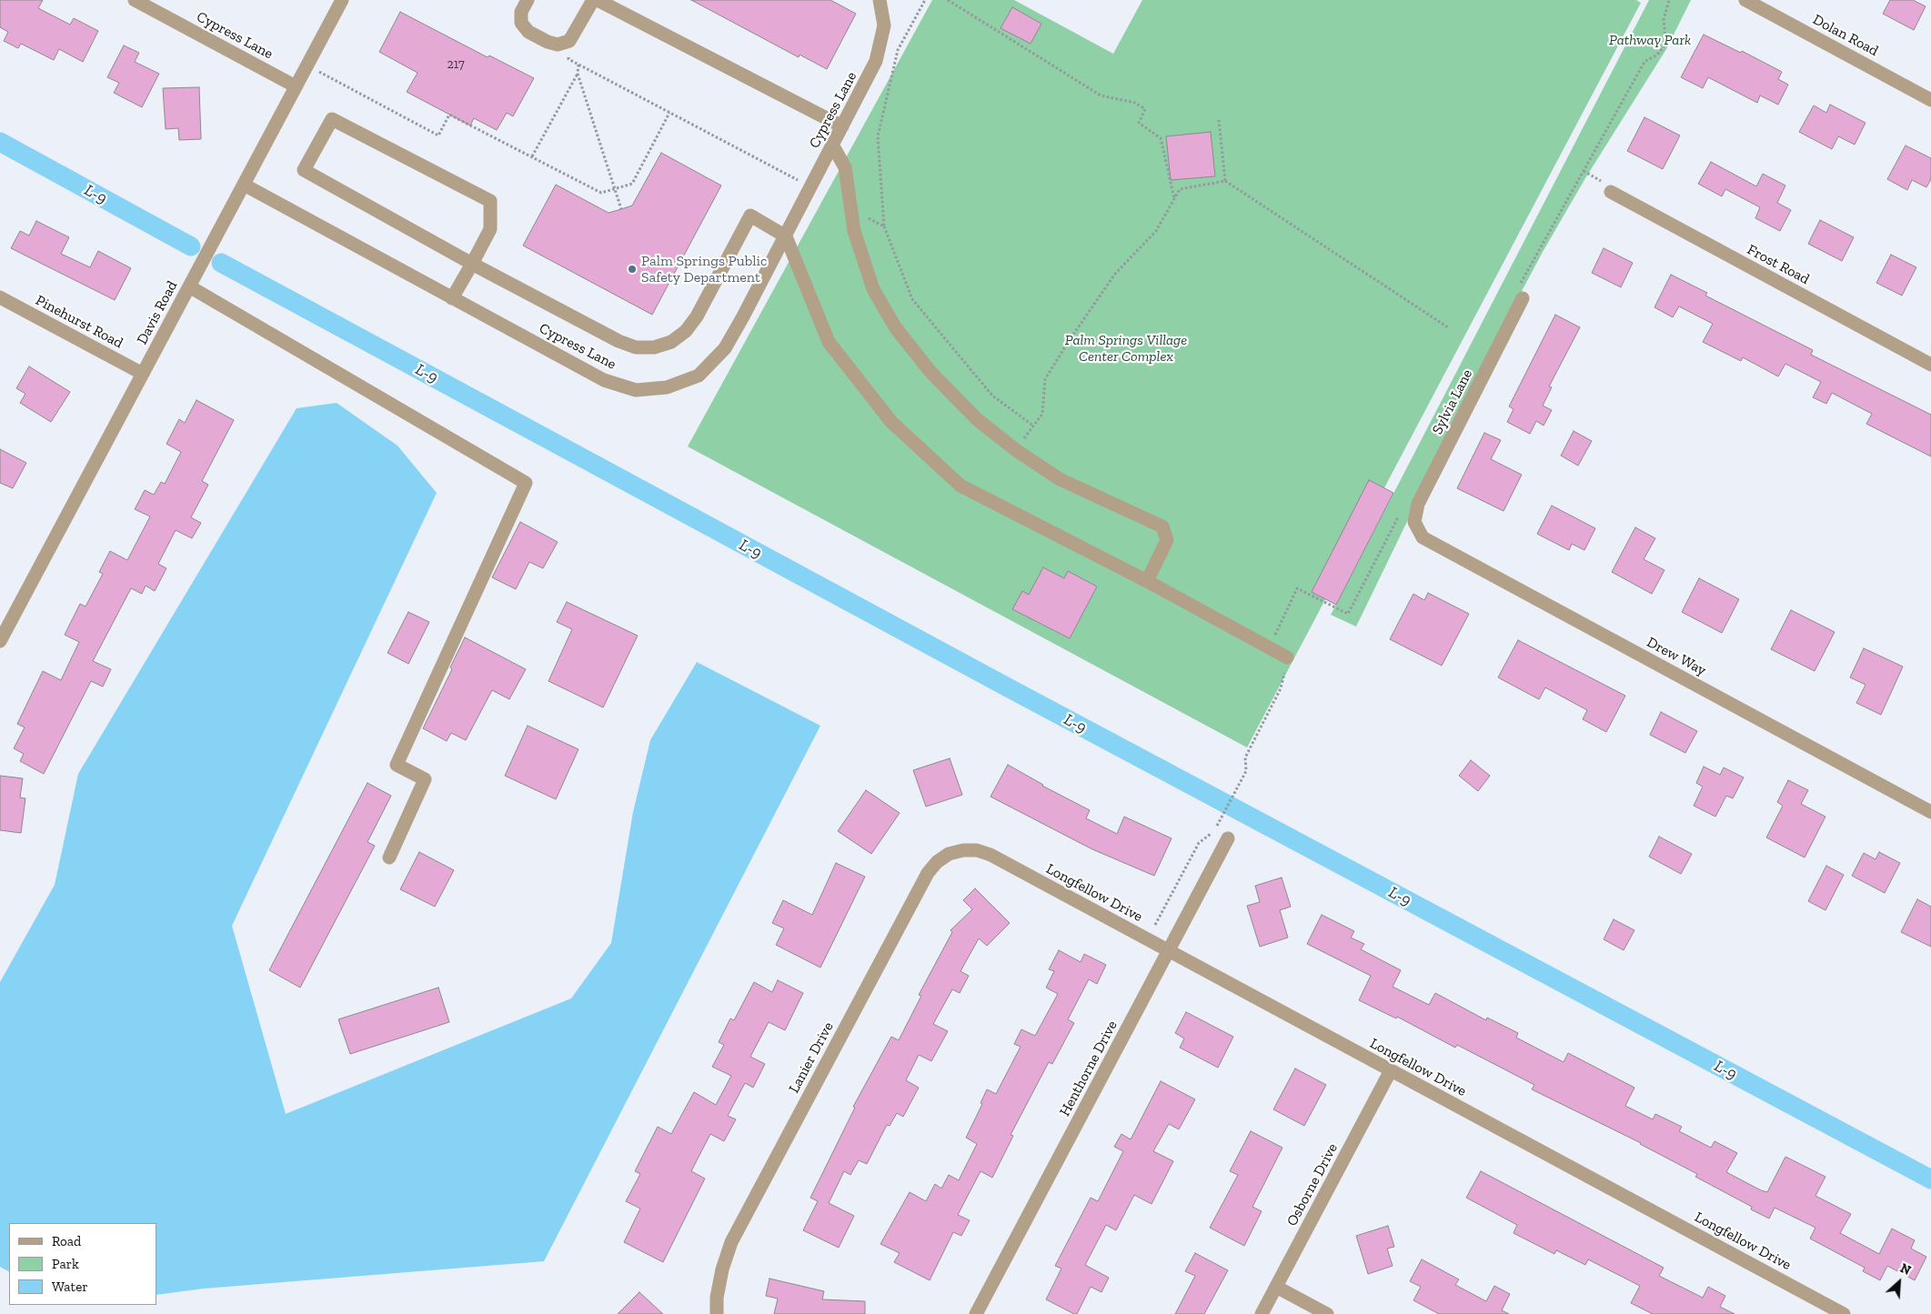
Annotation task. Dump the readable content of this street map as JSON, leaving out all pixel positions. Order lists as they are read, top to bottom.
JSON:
{
  "streets": {
    "street": [
      "Cypress Lane",
      "Dolan Road",
      "Frost Road",
      "Davis Road",
      "Pinehurst Road",
      "Sylvia Lane",
      "Drew Way",
      "Longfellow Drive",
      "Lanier Drive",
      "Henthorne Drive",
      "Osborne Drive"
    ]
  },
  "crossings": [
    ["Cypress Lane", "Davis Road"],
    ["Davis Road", "Pinehurst Road"],
    ["Sylvia Lane", "Drew Way"],
    ["Longfellow Drive", "Lanier Drive"],
    ["Longfellow Drive", "Henthorne Drive"],
    ["Longfellow Drive", "Osborne Drive"]
  ],
  "water": ["L-9"],
  "parks": ["Pathway Park", "Palm Springs Village Center Complex"],
  "places": ["Palm Springs Public Safety Department"],
  "house_numbers": ["217"],
  "legend": ["Road", "Park", "Water"],
  "north": "top right"
}
